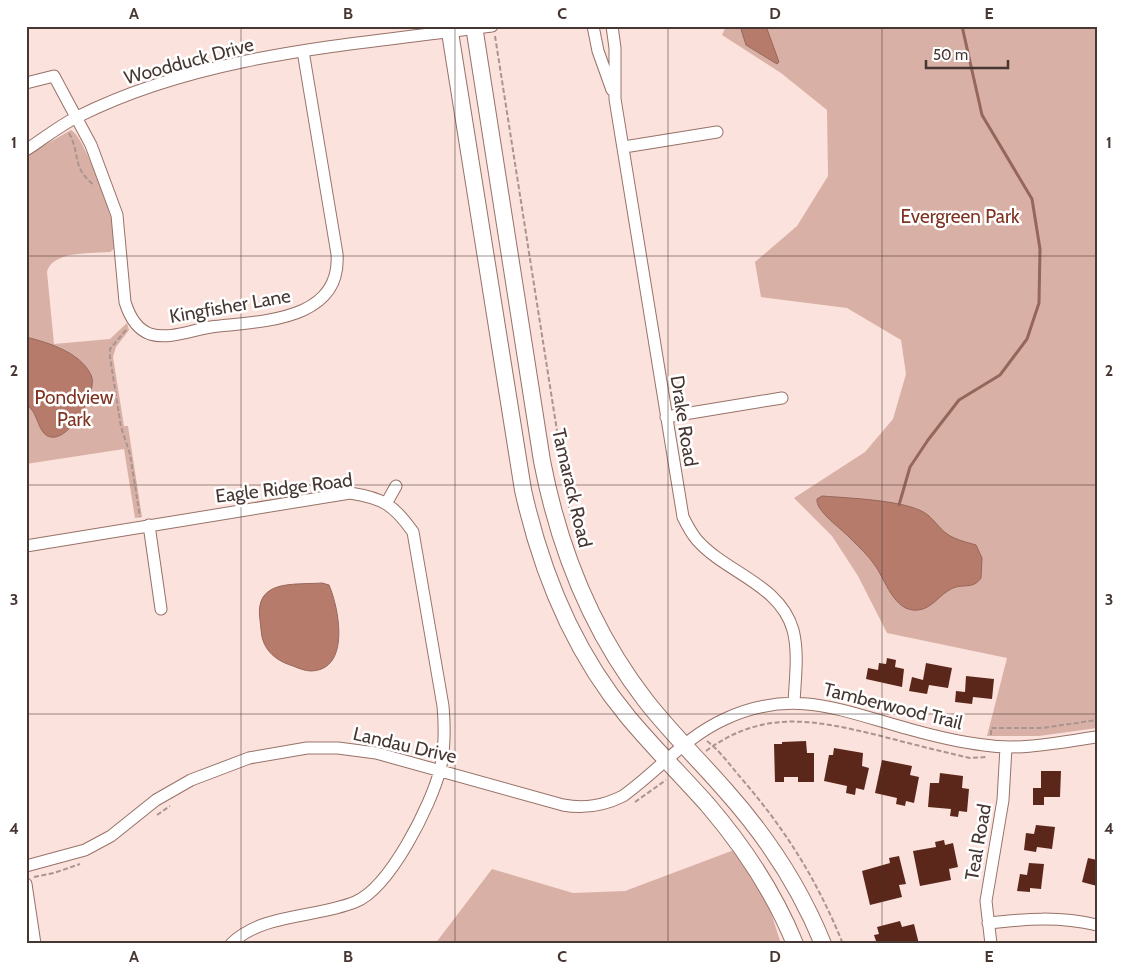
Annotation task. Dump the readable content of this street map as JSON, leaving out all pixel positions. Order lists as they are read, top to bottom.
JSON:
{
  "streets": {
    "street": [
      "Woodduck Drive",
      "Kingfisher Lane",
      "Drake Road",
      "Eagle Ridge Road",
      "Tamarack Road",
      "Tamberwood Trail",
      "Landau Drive",
      "Teal Road"
    ]
  },
  "crossings": [
    ["Woodduck Drive", "Kingfisher Lane"],
    ["Woodduck Drive", "Tamarack Road"],
    ["Drake Road", "Tamberwood Trail"],
    ["Eagle Ridge Road", "Landau Drive"],
    ["Tamarack Road", "Tamberwood Trail"],
    ["Tamberwood Trail", "Landau Drive"],
    ["Tamberwood Trail", "Teal Road"]
  ],
  "parks": ["Evergreen Park", "Pondview Park"],
  "scale_bar": "50 m",
  "grid": {
    "columns": [
      "A",
      "B",
      "C",
      "D",
      "E"
    ],
    "rows": [
      "1",
      "2",
      "3",
      "4"
    ]
  }
}
